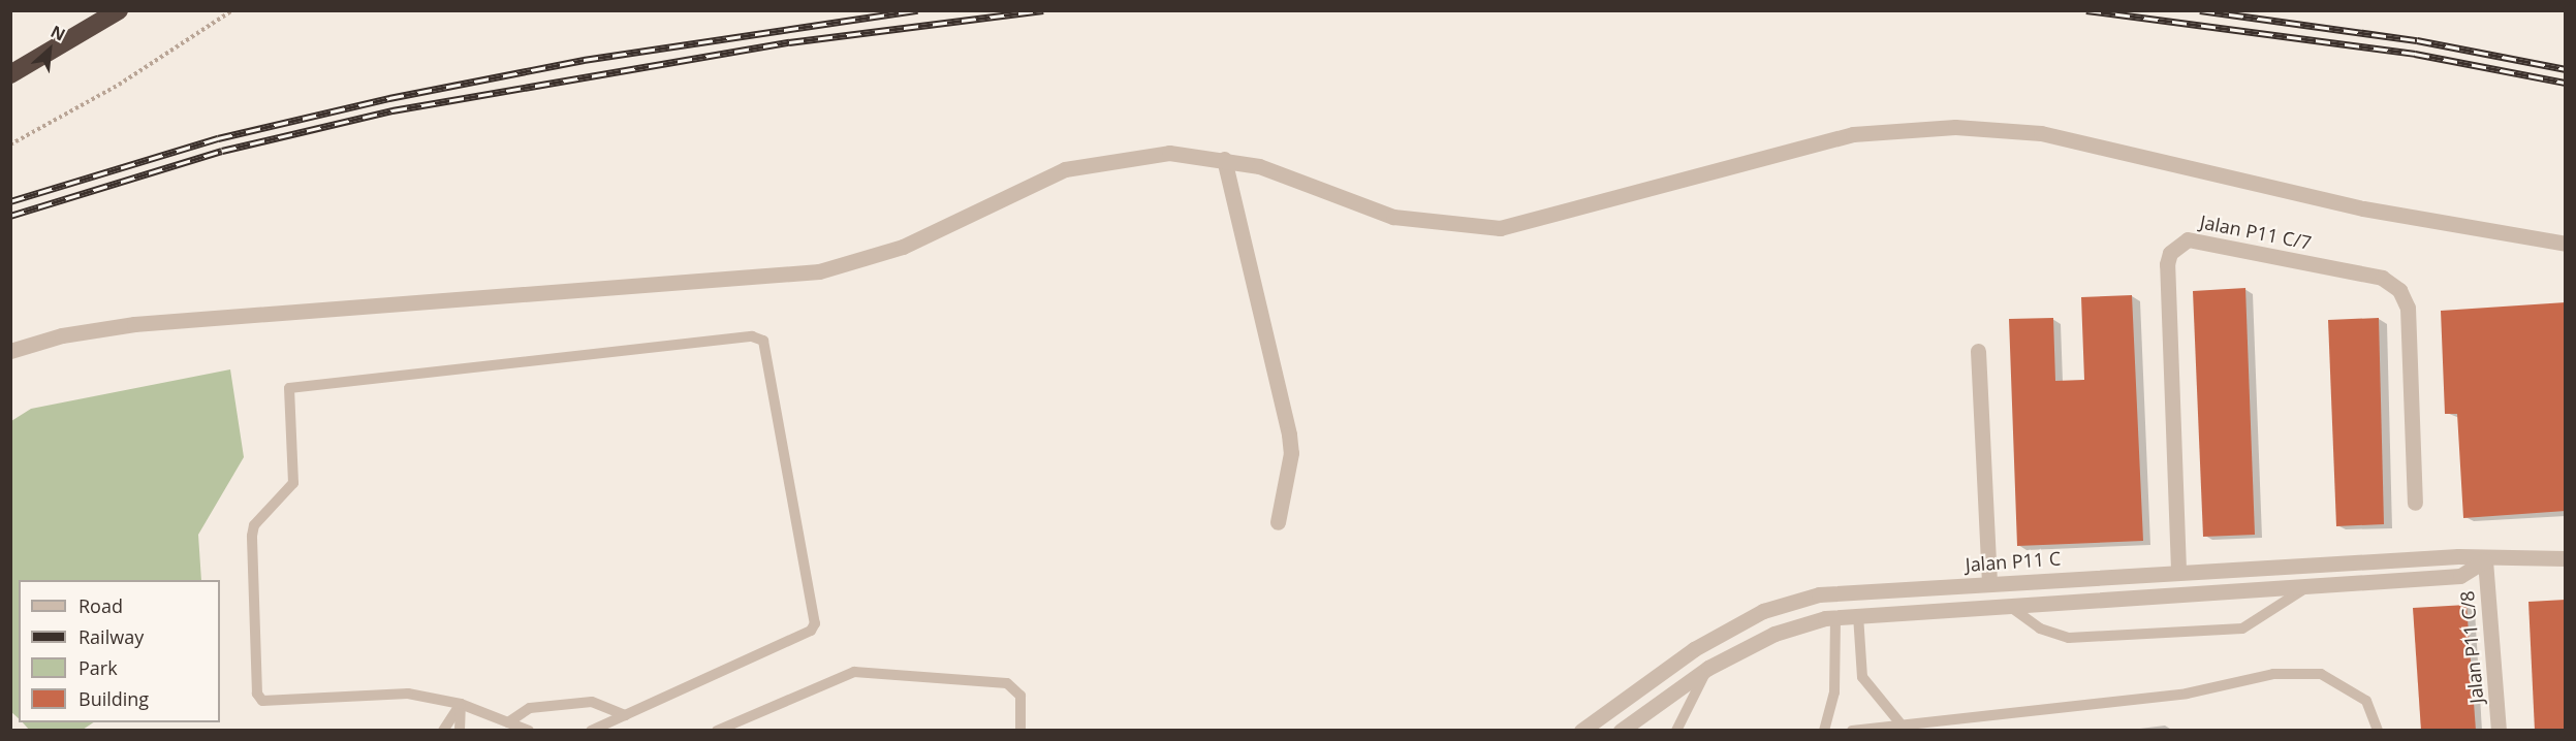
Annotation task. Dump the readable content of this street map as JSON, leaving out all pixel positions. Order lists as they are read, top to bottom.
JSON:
{
  "streets": {
    "street": ["Jalan P11 C/7", "Jalan P11 C", "Jalan P11 C/8"]
  },
  "crossings": [
    ["Jalan P11 C/7", "Jalan P11 C"],
    ["Jalan P11 C", "Jalan P11 C/8"]
  ],
  "legend": [
    "Road",
    "Railway",
    "Park",
    "Building"
  ],
  "north": "top right"
}
